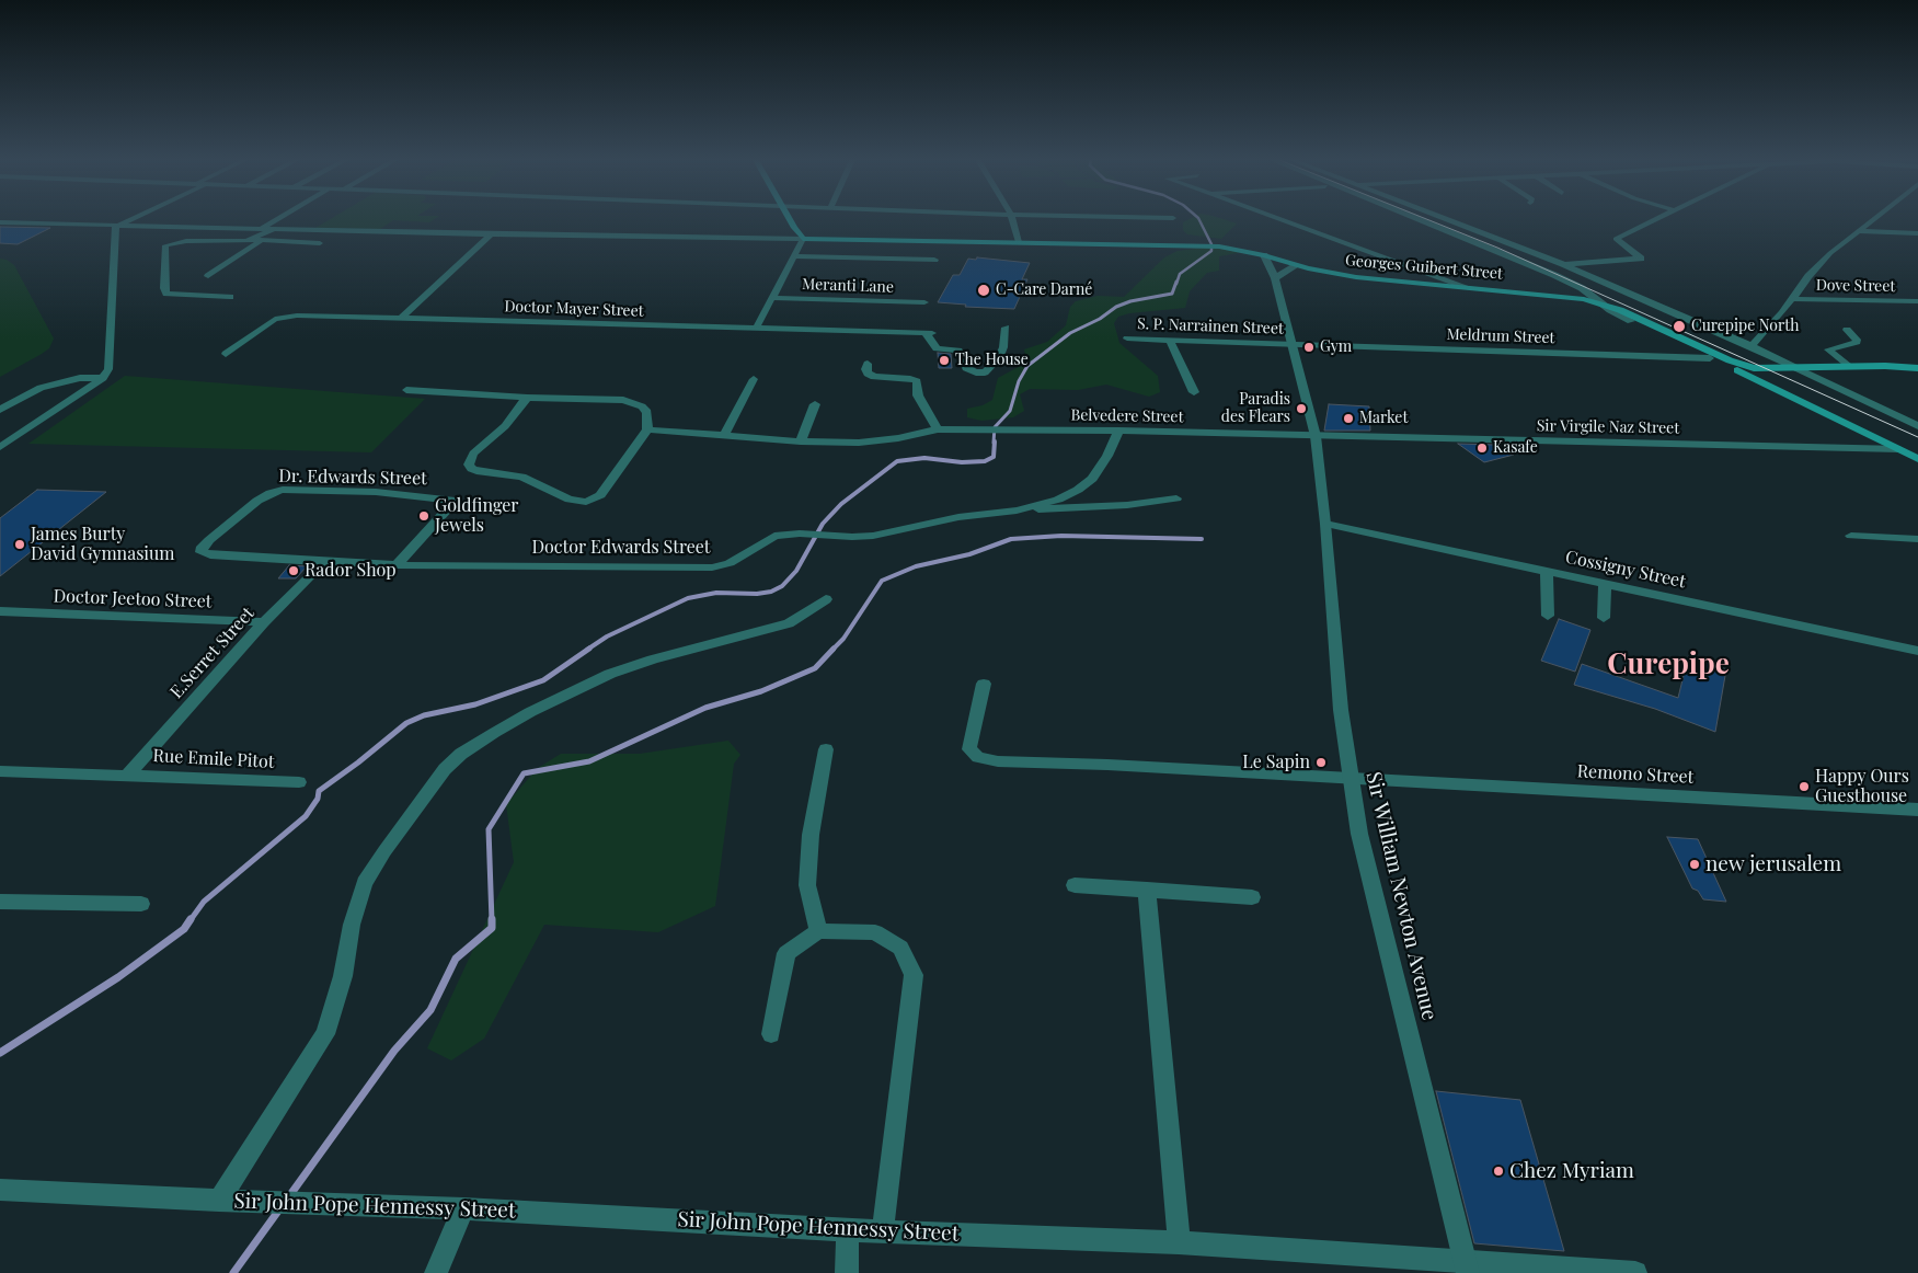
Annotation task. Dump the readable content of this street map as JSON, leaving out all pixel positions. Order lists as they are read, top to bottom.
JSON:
{
  "streets": {
    "main road": ["Georges Guibert Street"],
    "street": [
      "Meranti Lane",
      "Dove Street",
      "Doctor Mayer Street",
      "S. P. Narrainen Street",
      "Meldrum Street",
      "Belvedere Street",
      "Sir Virgile Naz Street",
      "Dr. Edwards Street",
      "Doctor Edwards Street",
      "Cossigny Street",
      "Doctor Jeetoo Street",
      "E.Serret Street",
      "Rue Emile Pitot",
      "Remono Street",
      "Sir William Newton Avenue",
      "Sir John Pope Hennessy Street"
    ]
  },
  "crossings": [
    ["Georges Guibert Street", "Meldrum Street"],
    ["Georges Guibert Street", "Sir Virgile Naz Street"],
    ["S. P. Narrainen Street", "Meldrum Street"],
    ["S. P. Narrainen Street", "Sir William Newton Avenue"],
    ["Meldrum Street", "Sir William Newton Avenue"],
    ["Belvedere Street", "Sir Virgile Naz Street"],
    ["Belvedere Street", "Doctor Edwards Street"],
    ["Belvedere Street", "Sir William Newton Avenue"],
    ["Sir Virgile Naz Street", "Sir William Newton Avenue"],
    ["Dr. Edwards Street", "Doctor Edwards Street"],
    ["Doctor Edwards Street", "E.Serret Street"],
    ["Cossigny Street", "Sir William Newton Avenue"],
    ["Doctor Jeetoo Street", "E.Serret Street"],
    ["E.Serret Street", "Rue Emile Pitot"],
    ["Remono Street", "Sir William Newton Avenue"],
    ["Sir William Newton Avenue", "Sir John Pope Hennessy Street"]
  ],
  "districts": ["Curepipe"],
  "places": [
    "C-Care Darné",
    "Curepipe North",
    "Gym",
    "The House",
    "Paradis des Flears",
    "Market",
    "Kasafe",
    "Goldfinger Jewels",
    "James Burty David Gymnasium",
    "Rador Shop",
    "Le Sapin",
    "Happy Ours Guesthouse",
    "new jerusalem",
    "Chez Myriam"
  ]
}
